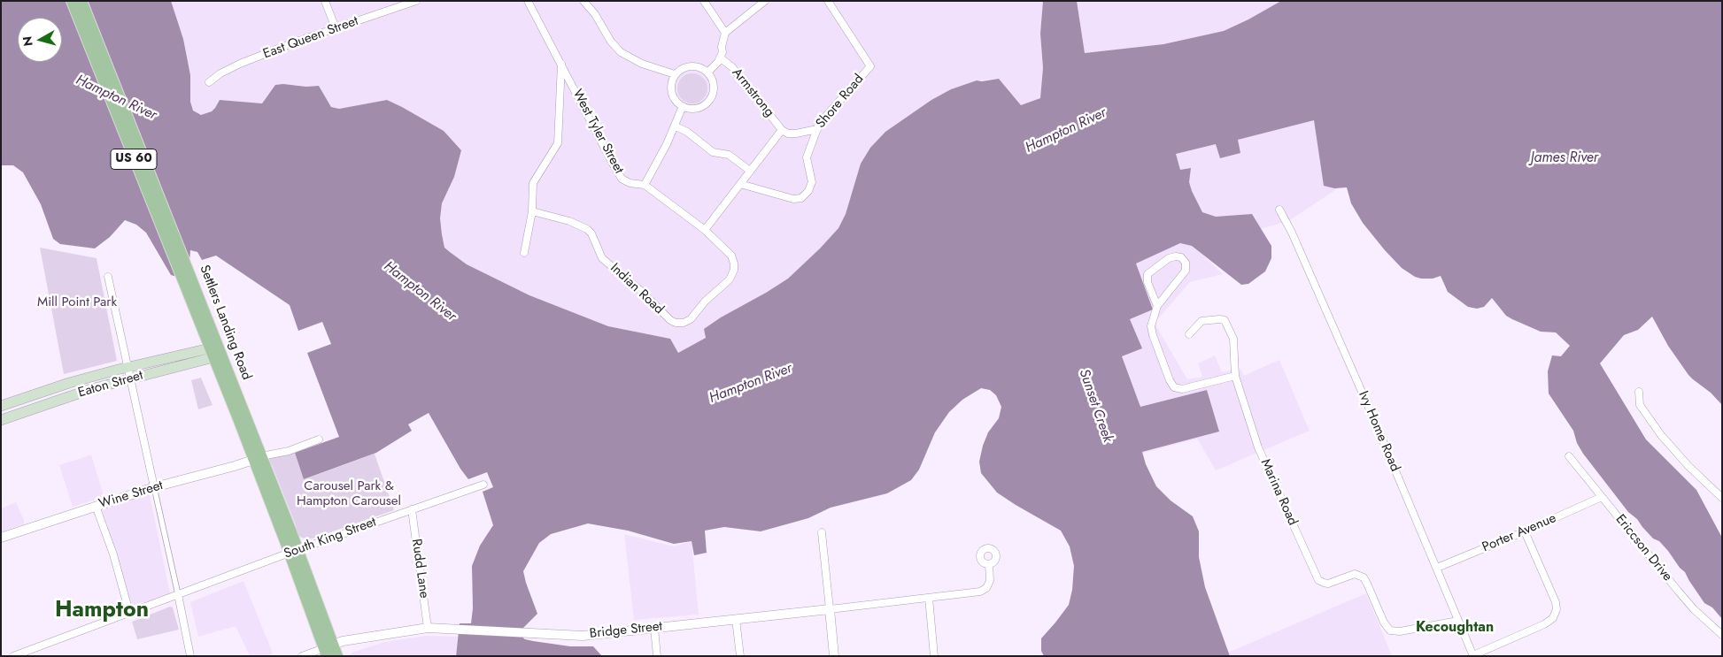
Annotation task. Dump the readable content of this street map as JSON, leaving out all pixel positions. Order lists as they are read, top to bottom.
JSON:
{
  "streets": {
    "main road": ["US 60", "Settlers Landing Road", "Eaton Street"],
    "street": [
      "East Queen Street",
      "Armstrong",
      "Shore Road",
      "West Tyler Street",
      "Indian Road",
      "Ivy Home Road",
      "Marina Road",
      "Wine Street",
      "Porter Avenue",
      "South King Street",
      "Ericcson Drive",
      "Rudd Lane",
      "Bridge Street"
    ]
  },
  "crossings": [
    ["Armstrong", "Shore Road"],
    ["West Tyler Street", "Indian Road"],
    ["Settlers Landing Road", "Eaton Street"],
    ["Settlers Landing Road", "Wine Street"],
    ["Settlers Landing Road", "South King Street"],
    ["Settlers Landing Road", "Bridge Street"],
    ["Ivy Home Road", "Marina Road"],
    ["Ivy Home Road", "Porter Avenue"],
    ["Porter Avenue", "Ericcson Drive"],
    ["South King Street", "Rudd Lane"],
    ["Rudd Lane", "Bridge Street"]
  ],
  "districts": ["Hampton", "Kecoughtan"],
  "water": ["Hampton River", "James River", "Sunset Creek"],
  "parks": ["Mill Point Park", "Carousel Park & Hampton Carousel"],
  "north": "left"
}
